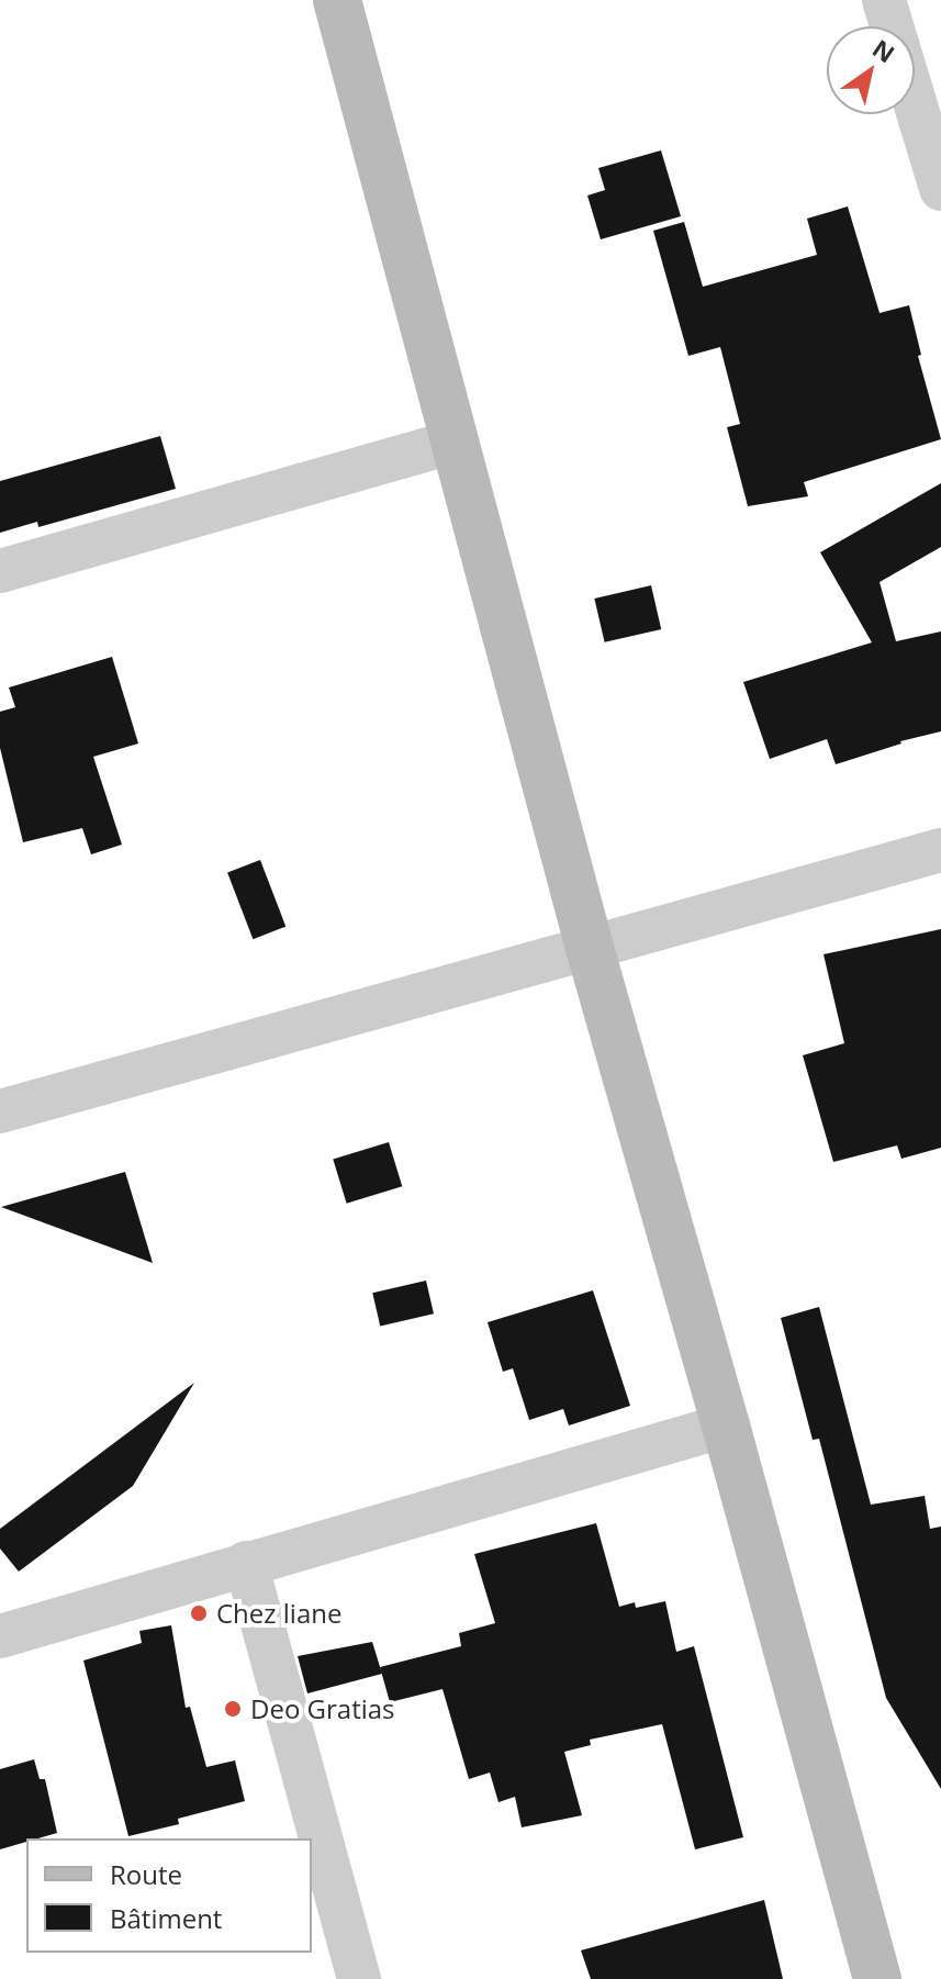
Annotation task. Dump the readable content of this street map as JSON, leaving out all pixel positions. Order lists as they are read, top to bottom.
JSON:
{
  "places": ["Chez liane", "Deo Gratias"],
  "legend": ["Route", "Bâtiment"],
  "north": "top right"
}
